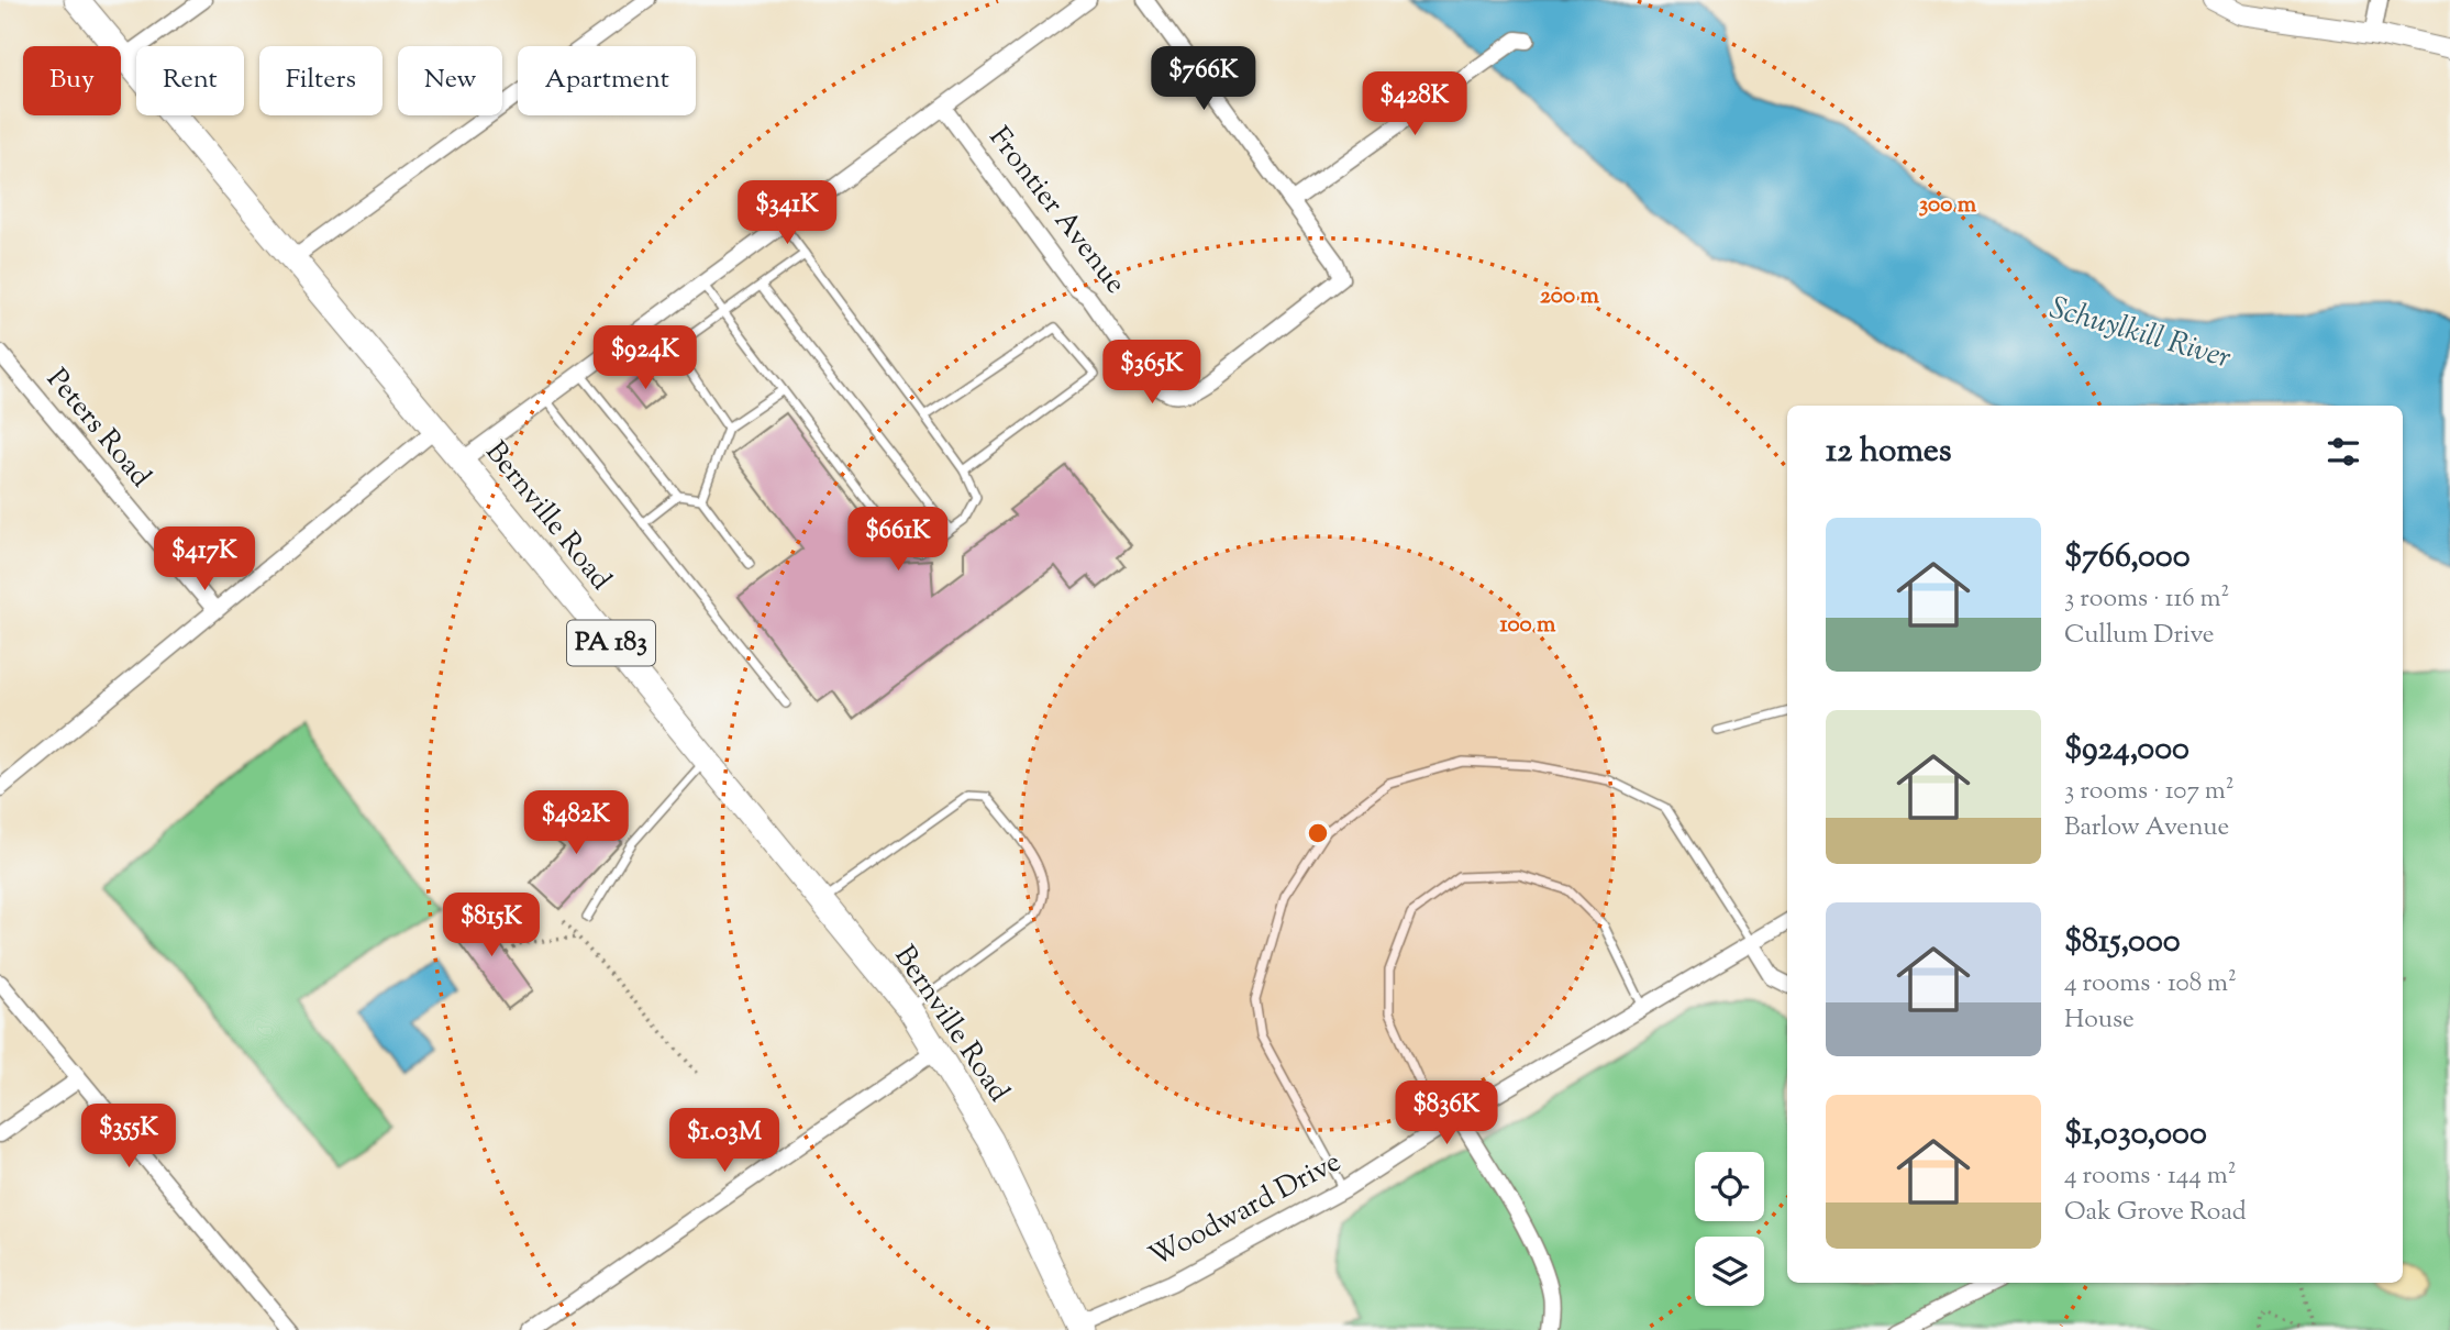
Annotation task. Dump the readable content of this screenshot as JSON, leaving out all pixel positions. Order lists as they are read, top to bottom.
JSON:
{
  "streets": {
    "main road": ["Bernville Road", "PA 183"],
    "street": ["Frontier Avenue", "Peters Road", "Woodward Drive"]
  },
  "crossings": [
    ["Bernville Road", "Woodward Drive"]
  ],
  "water": ["Schuylkill River"],
  "page": {
    "price": [
      "$766K",
      "$428K",
      "$341K",
      "$924K",
      "$365K",
      "$661K",
      "$417K",
      "$482K",
      "$815K",
      "$836K",
      "$355K",
      "$1.03M"
    ],
    "chip": [
      "Buy",
      "Rent",
      "Filters",
      "New",
      "Apartment"
    ],
    "heading": "12 homes",
    "list": [
      {
        "name": "$766,000",
        "note": "3 rooms · 116 m² · Cullum Drive"
      },
      {
        "name": "$924,000",
        "note": "3 rooms · 107 m² · Barlow Avenue"
      },
      {
        "name": "$815,000",
        "note": "4 rooms · 108 m² · House"
      },
      {
        "name": "$1,030,000",
        "note": "4 rooms · 144 m² · Oak Grove Road"
      }
    ]
  },
  "rings": ["300 m", "200 m", "100 m"]
}
